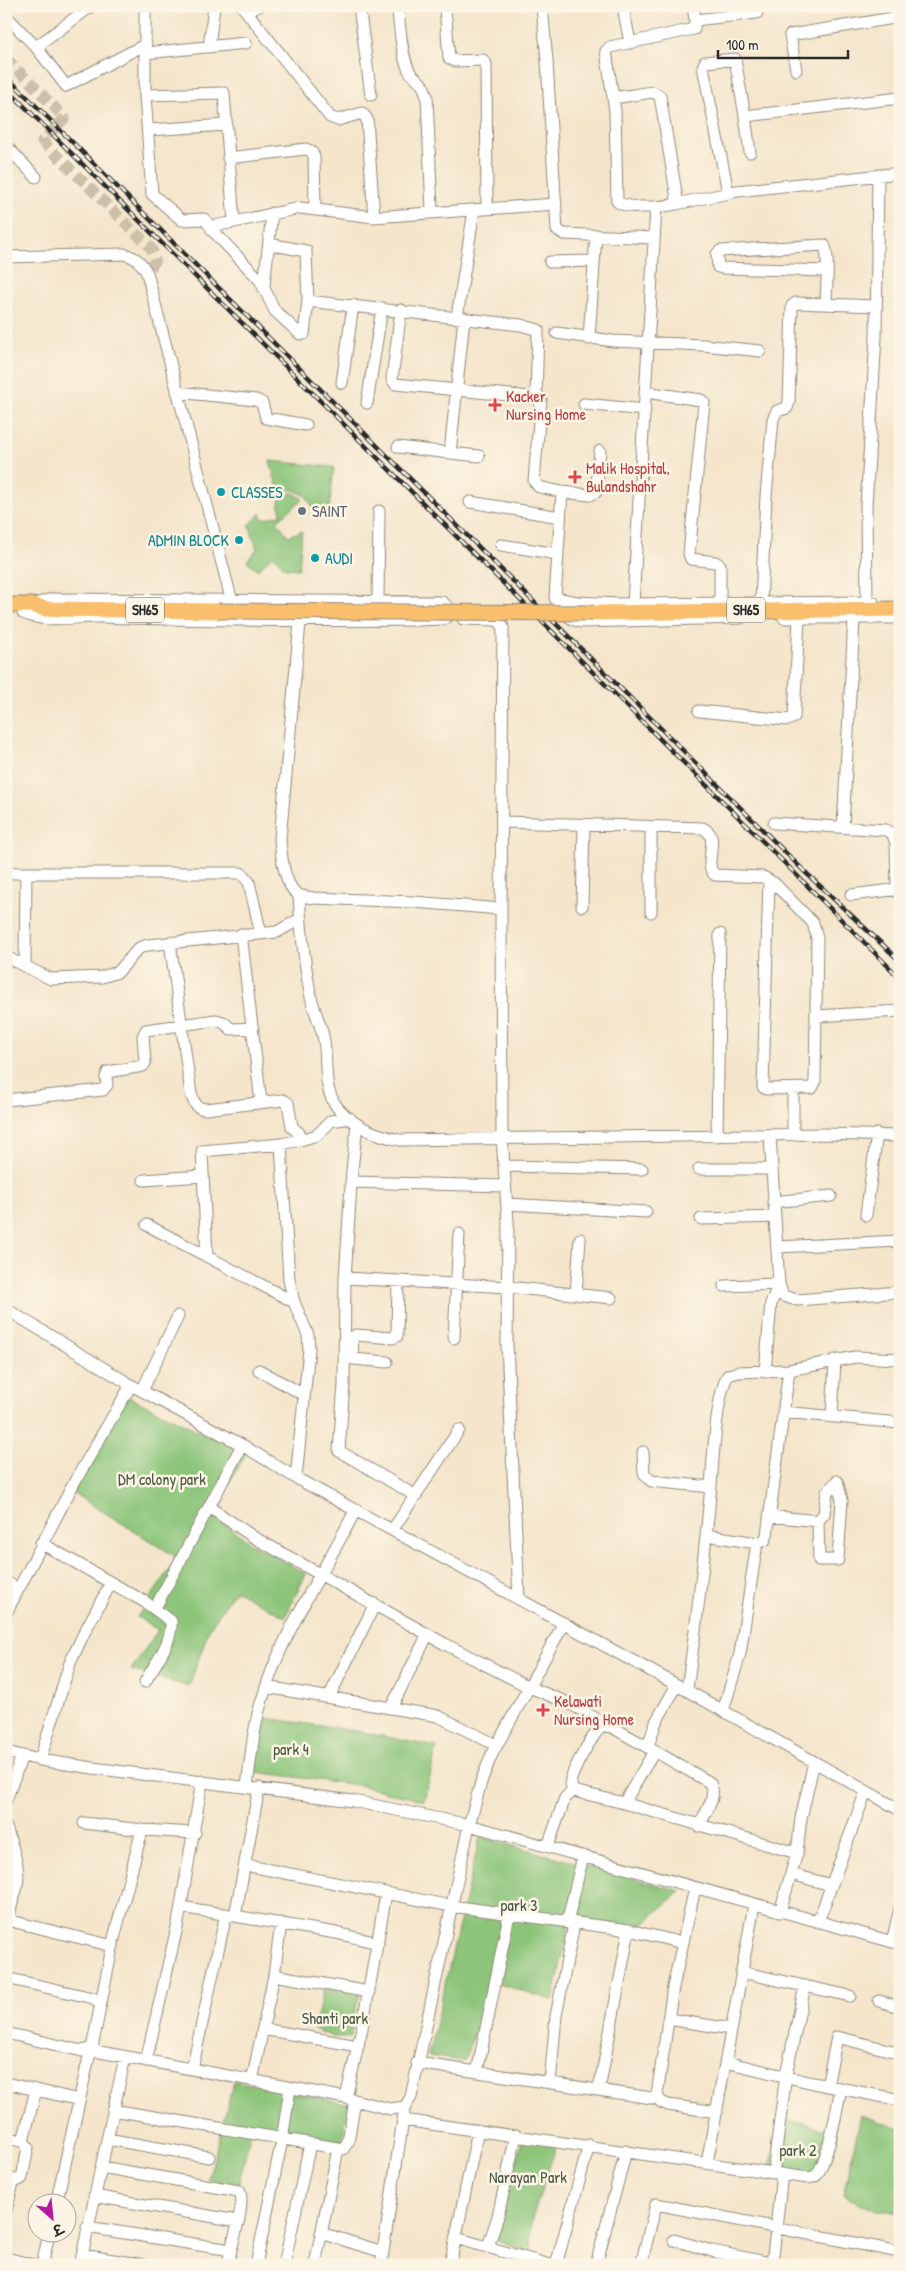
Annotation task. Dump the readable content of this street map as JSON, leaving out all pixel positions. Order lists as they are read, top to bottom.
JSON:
{
  "streets": {
    "main road": ["SH65"]
  },
  "parks": [
    "DM colony park",
    "park 4",
    "park 3",
    "Shanti park",
    "park 2",
    "Narayan Park"
  ],
  "places": {
    "health": ["Kacker Nursing Home", "Malik Hospital, Bulandshahr", "Kelawati Nursing Home"],
    "other": [
      "CLASSES",
      "SAINT",
      "ADMIN BLOCK",
      "AUDI"
    ]
  },
  "scale_bar": "100 m",
  "north": "bottom right"
}
